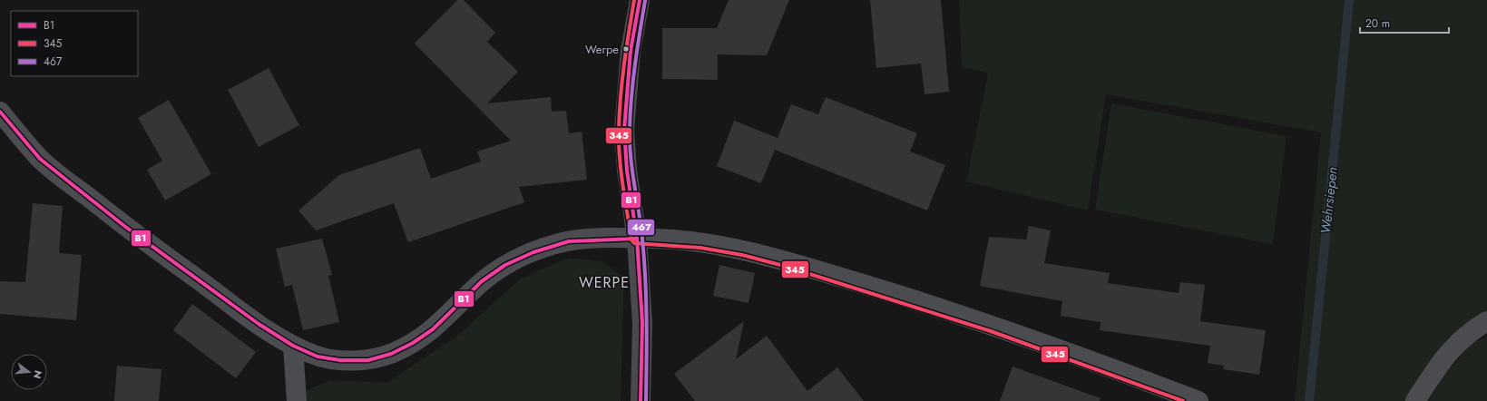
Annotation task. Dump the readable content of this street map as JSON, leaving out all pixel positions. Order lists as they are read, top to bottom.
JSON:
{
  "districts": ["WERPE"],
  "water": ["Wehrsiepen"],
  "places": ["Werpe"],
  "lines": ["transit line B1", "transit line 345", "transit line 467"],
  "legend": ["B1", "345", "467"],
  "scale_bar": "20 m",
  "north": "right"
}
